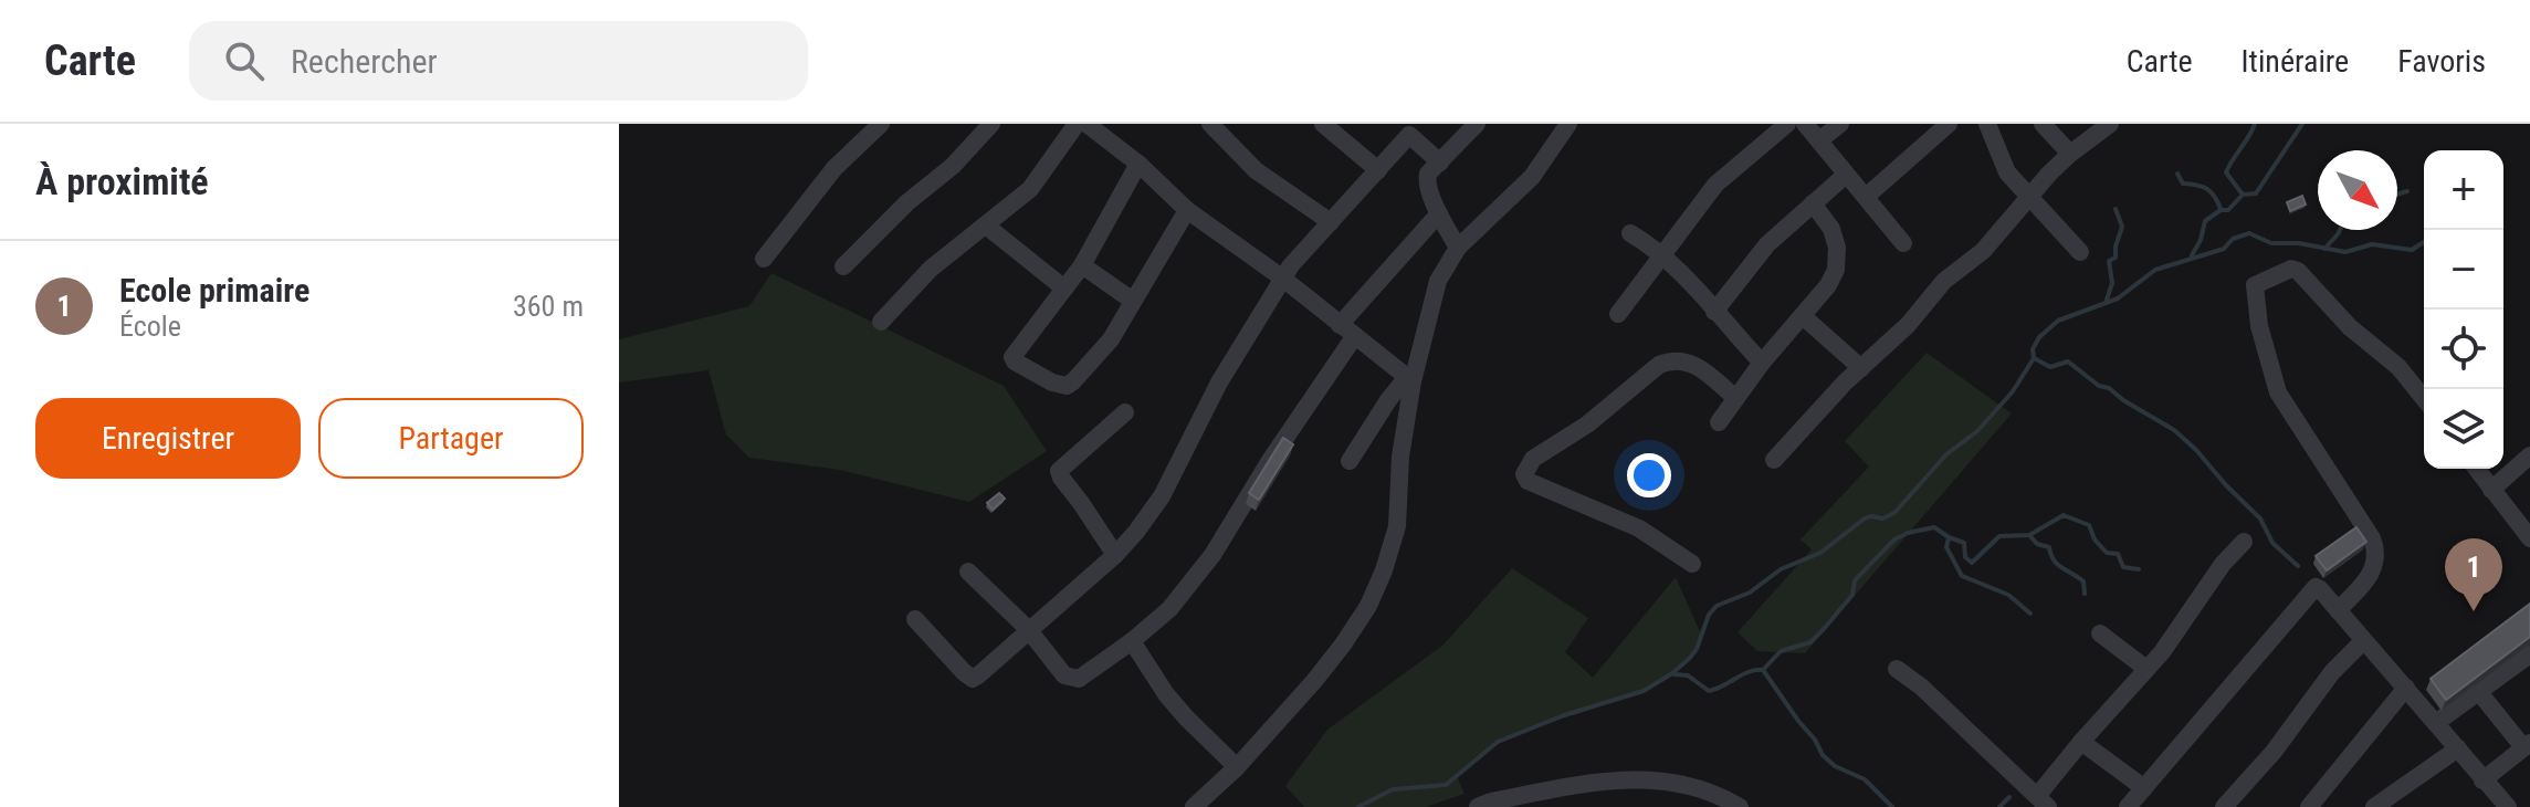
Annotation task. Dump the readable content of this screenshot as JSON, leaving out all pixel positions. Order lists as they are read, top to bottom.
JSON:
{
  "north": "bottom right",
  "page": {
    "header": "Carte",
    "search": "Rechercher",
    "nav": ["Carte", "Itinéraire", "Favoris"],
    "heading": "À proximité",
    "map_buttons": ["+", "−"],
    "list": [
      {
        "mark": "1",
        "name": "Ecole primaire",
        "note": "École",
        "value": "360 m"
      }
    ],
    "buttons": ["Enregistrer", "Partager"],
    "pins": "1"
  }
}
